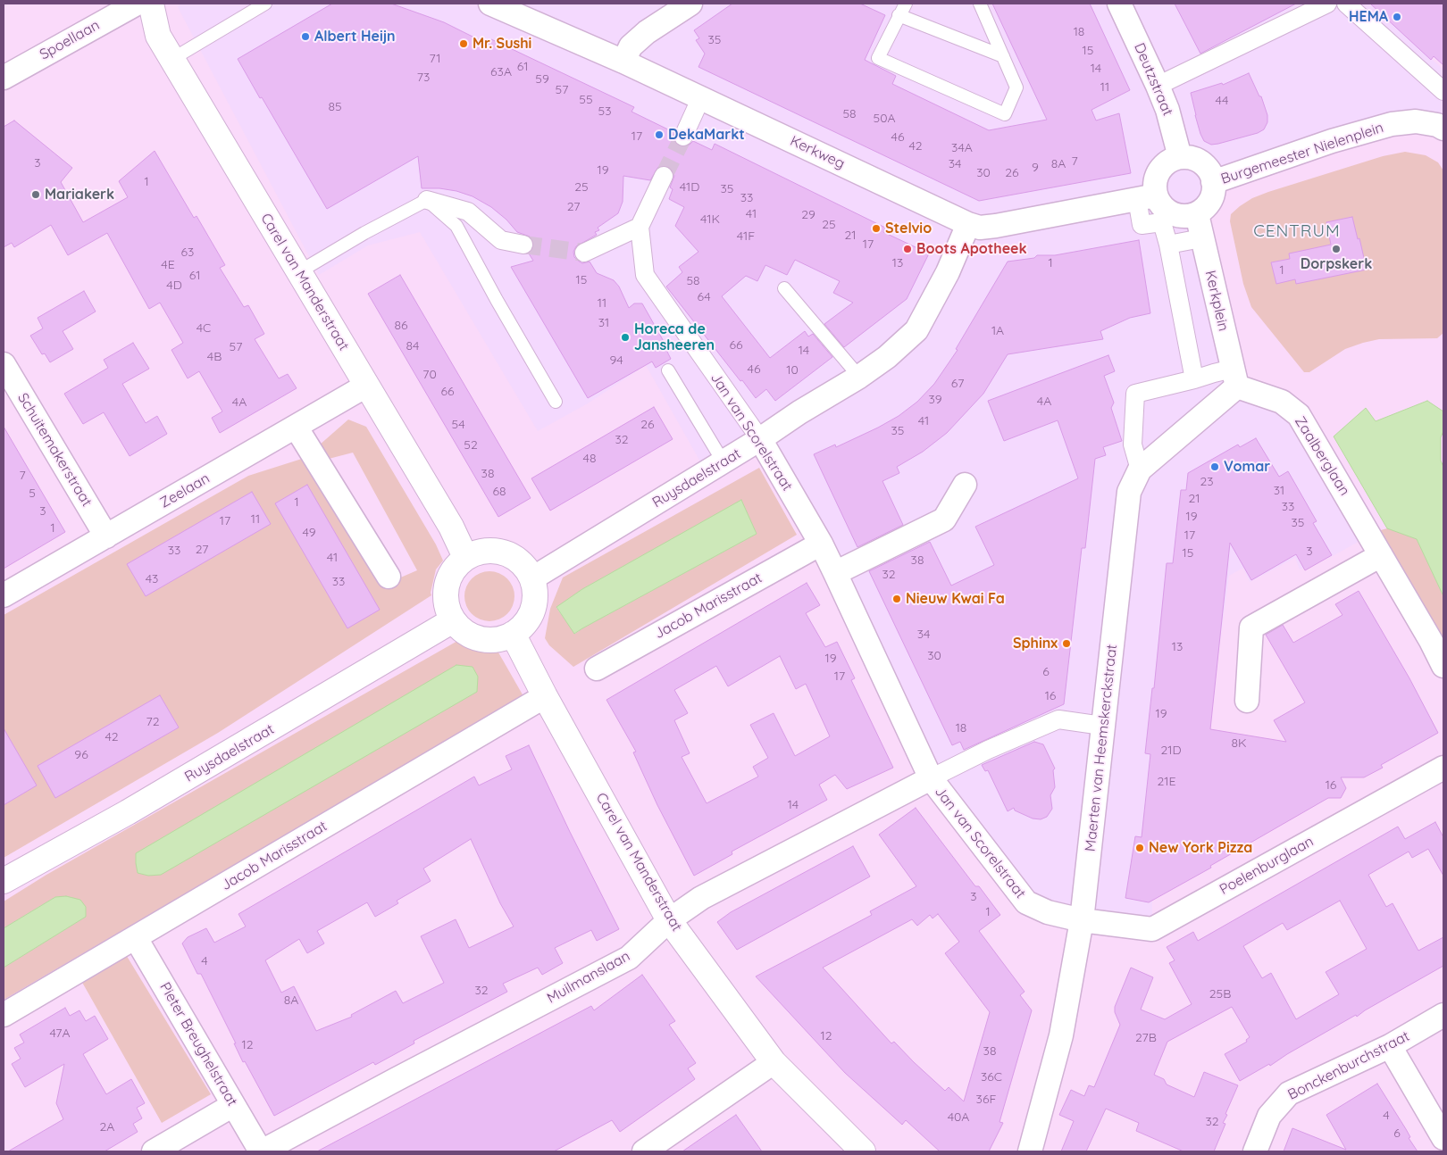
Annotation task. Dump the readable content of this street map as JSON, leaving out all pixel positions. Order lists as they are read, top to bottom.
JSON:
{
  "streets": {
    "street": [
      "Spoellaan",
      "Deutzstraat",
      "Kerkweg",
      "Burgemeester Nielenplein",
      "Carel van Manderstraat",
      "Kerkplein",
      "Jan van Scorelstraat",
      "Schuitemakerstraat",
      "Zaalberglaan",
      "Ruysdaelstraat",
      "Zeelaan",
      "Jacob Marisstraat",
      "Maerten van Heemskerckstraat",
      "Poelenburglaan",
      "Muilmanslaan",
      "Pieter Breughelstraat",
      "Bonckenburchstraat"
    ]
  },
  "crossings": [
    ["Deutzstraat", "Kerkweg"],
    ["Deutzstraat", "Burgemeester Nielenplein"],
    ["Deutzstraat", "Kerkplein"],
    ["Kerkweg", "Burgemeester Nielenplein"],
    ["Kerkweg", "Kerkplein"],
    ["Kerkweg", "Ruysdaelstraat"],
    ["Burgemeester Nielenplein", "Kerkplein"],
    ["Carel van Manderstraat", "Ruysdaelstraat"],
    ["Carel van Manderstraat", "Zeelaan"],
    ["Carel van Manderstraat", "Jacob Marisstraat"],
    ["Carel van Manderstraat", "Muilmanslaan"],
    ["Kerkplein", "Zaalberglaan"],
    ["Kerkplein", "Maerten van Heemskerckstraat"],
    ["Jan van Scorelstraat", "Ruysdaelstraat"],
    ["Jan van Scorelstraat", "Jacob Marisstraat"],
    ["Jan van Scorelstraat", "Maerten van Heemskerckstraat"],
    ["Jan van Scorelstraat", "Poelenburglaan"],
    ["Jan van Scorelstraat", "Muilmanslaan"],
    ["Schuitemakerstraat", "Zeelaan"],
    ["Zaalberglaan", "Maerten van Heemskerckstraat"],
    ["Jacob Marisstraat", "Pieter Breughelstraat"],
    ["Maerten van Heemskerckstraat", "Poelenburglaan"],
    ["Muilmanslaan", "Pieter Breughelstraat"]
  ],
  "districts": ["CENTRUM"],
  "places": [
    "HEMA",
    "Albert Heijn",
    "Mr. Sushi",
    "DekaMarkt",
    "Mariakerk",
    "Stelvio",
    "Boots Apotheek",
    "Dorpskerk",
    "Horeca de Jansheeren",
    "Vomar",
    "Nieuw Kwai Fa",
    "Sphinx",
    "New York Pizza"
  ],
  "house_numbers": [
    "18",
    "35",
    "15",
    "71",
    "61",
    "14",
    "63A",
    "73",
    "59",
    "11",
    "57",
    "55",
    "44",
    "85",
    "53",
    "58",
    "50A",
    "17",
    "46",
    "42",
    "34A",
    "7",
    "3",
    "34",
    "8A",
    "9",
    "19",
    "30",
    "26",
    "1",
    "25",
    "41D",
    "35",
    "33",
    "27",
    "41",
    "29",
    "41K",
    "25",
    "21",
    "41F",
    "17",
    "63",
    "13",
    "1",
    "4E",
    "1",
    "61",
    "15",
    "58",
    "4D",
    "64",
    "11",
    "31",
    "86",
    "4C",
    "1A",
    "66",
    "84",
    "57",
    "14",
    "4B",
    "94",
    "46",
    "10",
    "70",
    "67",
    "66",
    "39",
    "4A",
    "4A",
    "41",
    "54",
    "26",
    "35",
    "32",
    "52",
    "48",
    "38",
    "7",
    "23",
    "31",
    "68",
    "5",
    "21",
    "1",
    "33",
    "3",
    "19",
    "11",
    "17",
    "35",
    "1",
    "49",
    "17",
    "27",
    "33",
    "3",
    "15",
    "41",
    "38",
    "32",
    "43",
    "33",
    "34",
    "13",
    "30",
    "19",
    "6",
    "17",
    "16",
    "19",
    "72",
    "18",
    "42",
    "8K",
    "21D",
    "96",
    "21E",
    "16",
    "14",
    "3",
    "1",
    "4",
    "32",
    "25B",
    "8A",
    "47A",
    "12",
    "27B",
    "12",
    "38",
    "36C",
    "36F",
    "4",
    "40A",
    "32",
    "2A",
    "6"
  ]
}
